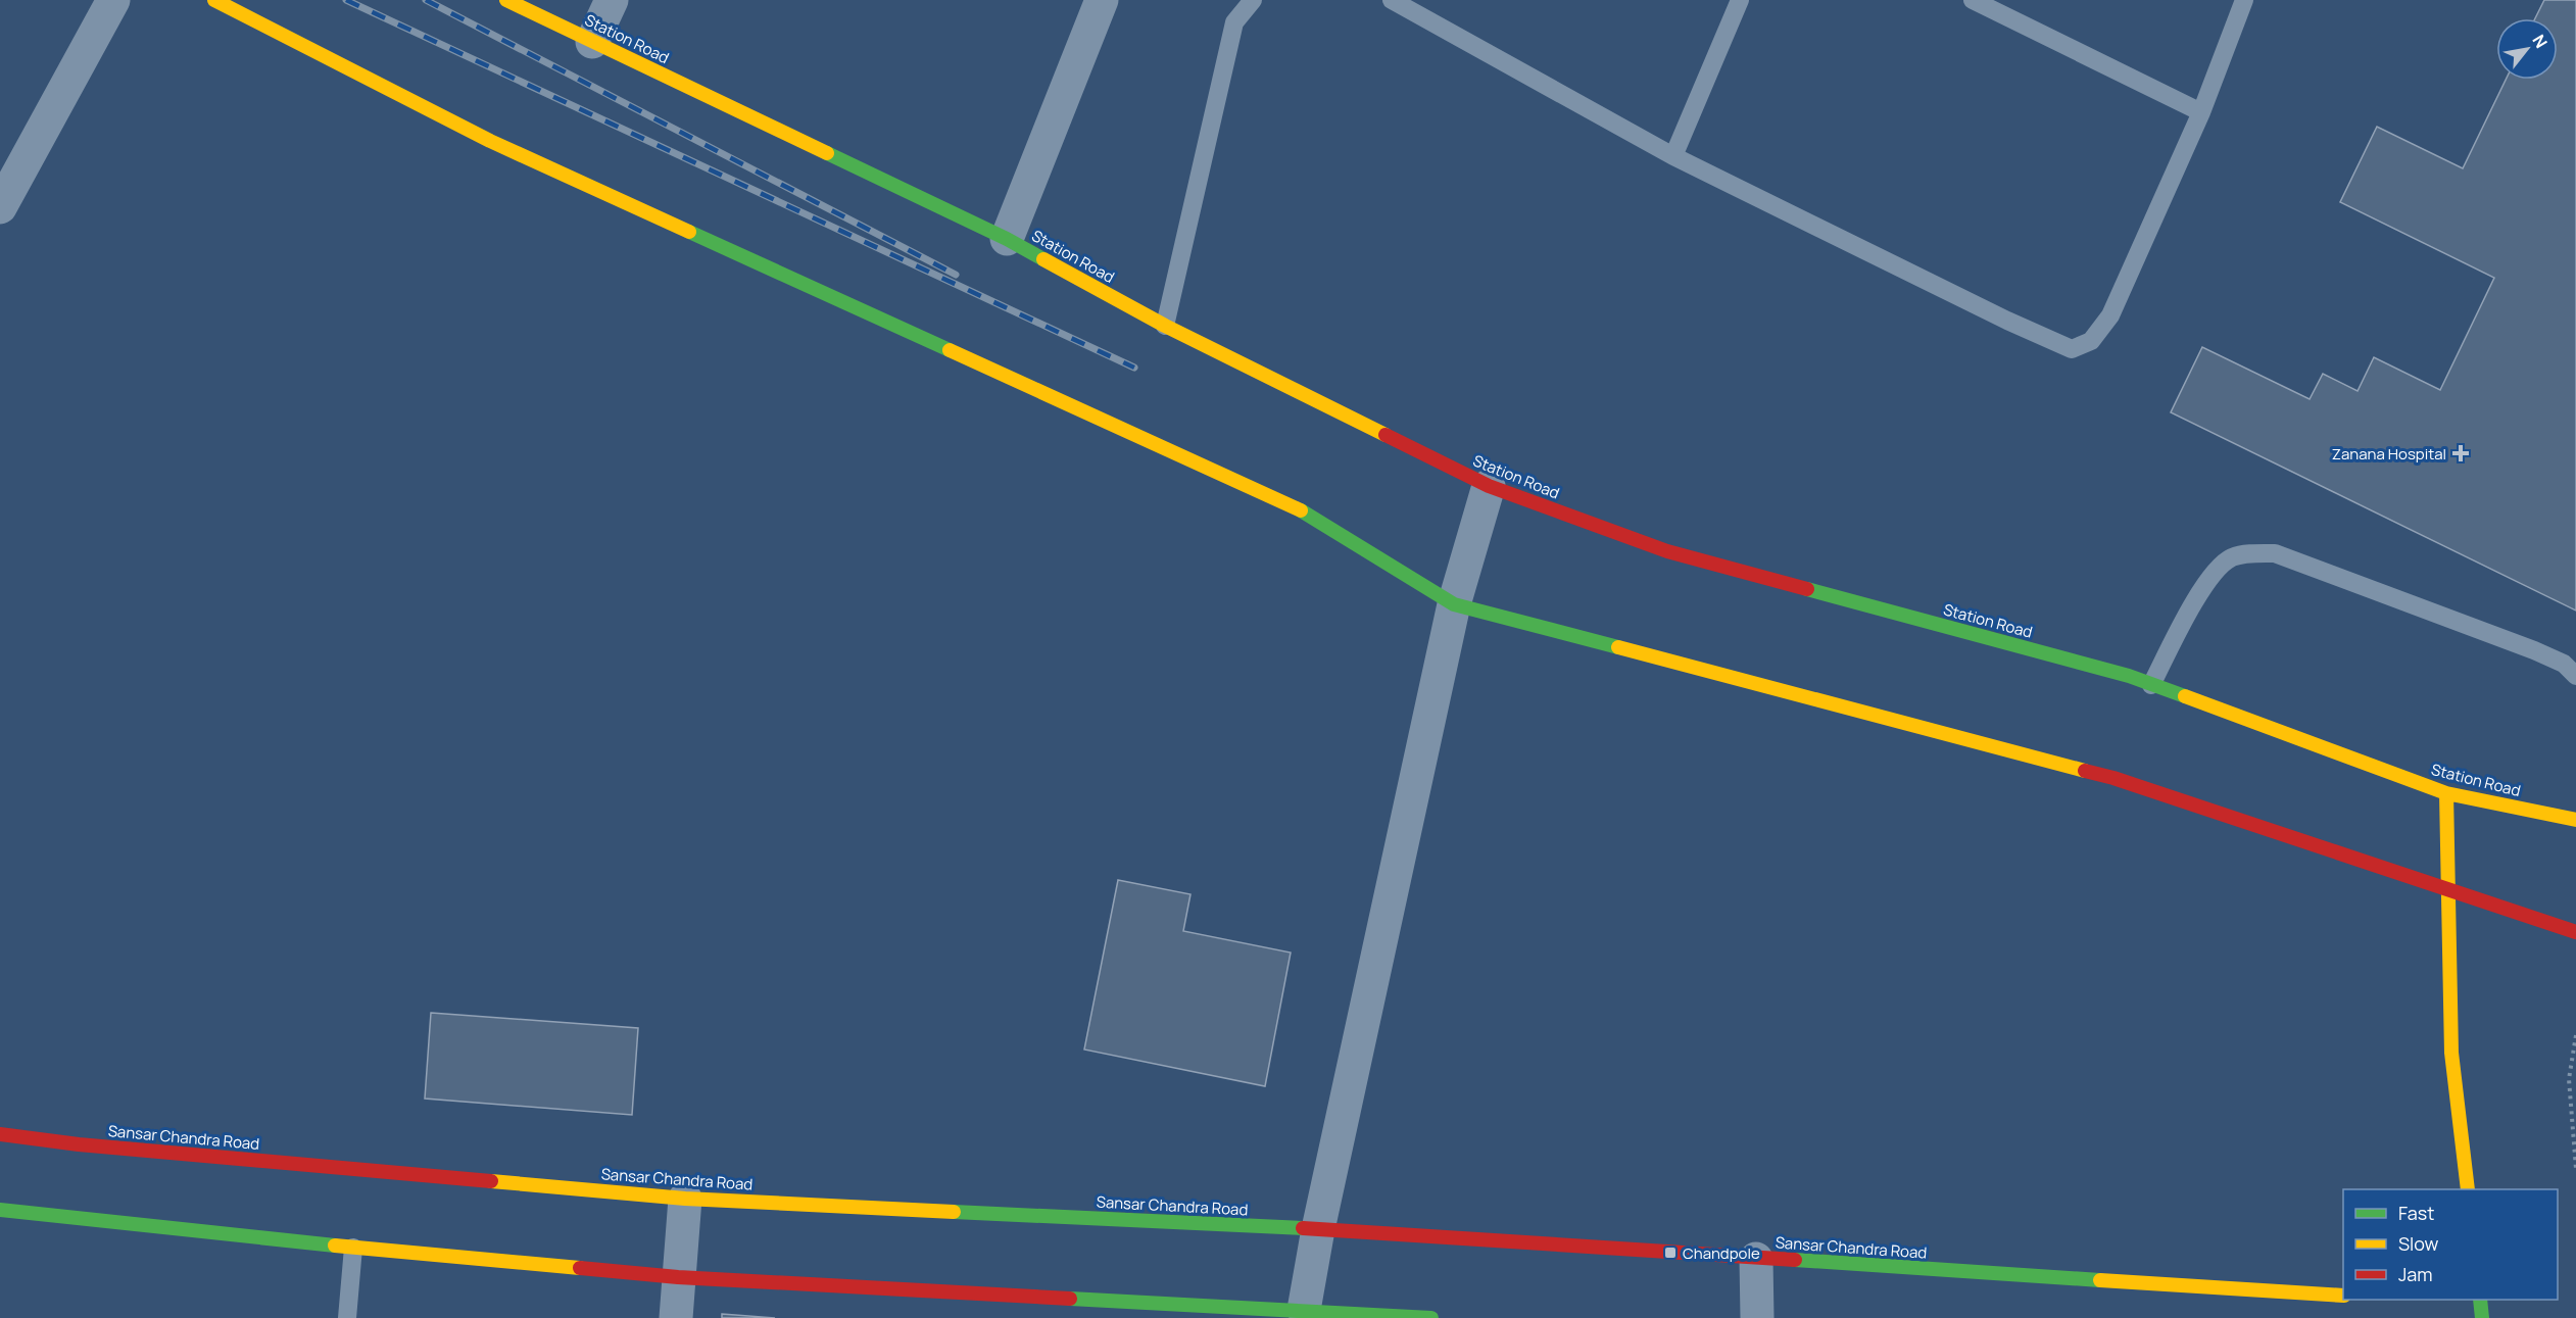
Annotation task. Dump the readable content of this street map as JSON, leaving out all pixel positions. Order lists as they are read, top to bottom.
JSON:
{
  "streets": {
    "main road": ["Station Road", "Sansar Chandra Road"]
  },
  "places": {
    "health": ["Zanana Hospital"],
    "transit": ["Chandpole"]
  },
  "legend": ["Fast", "Slow", "Jam"],
  "north": "top right"
}
